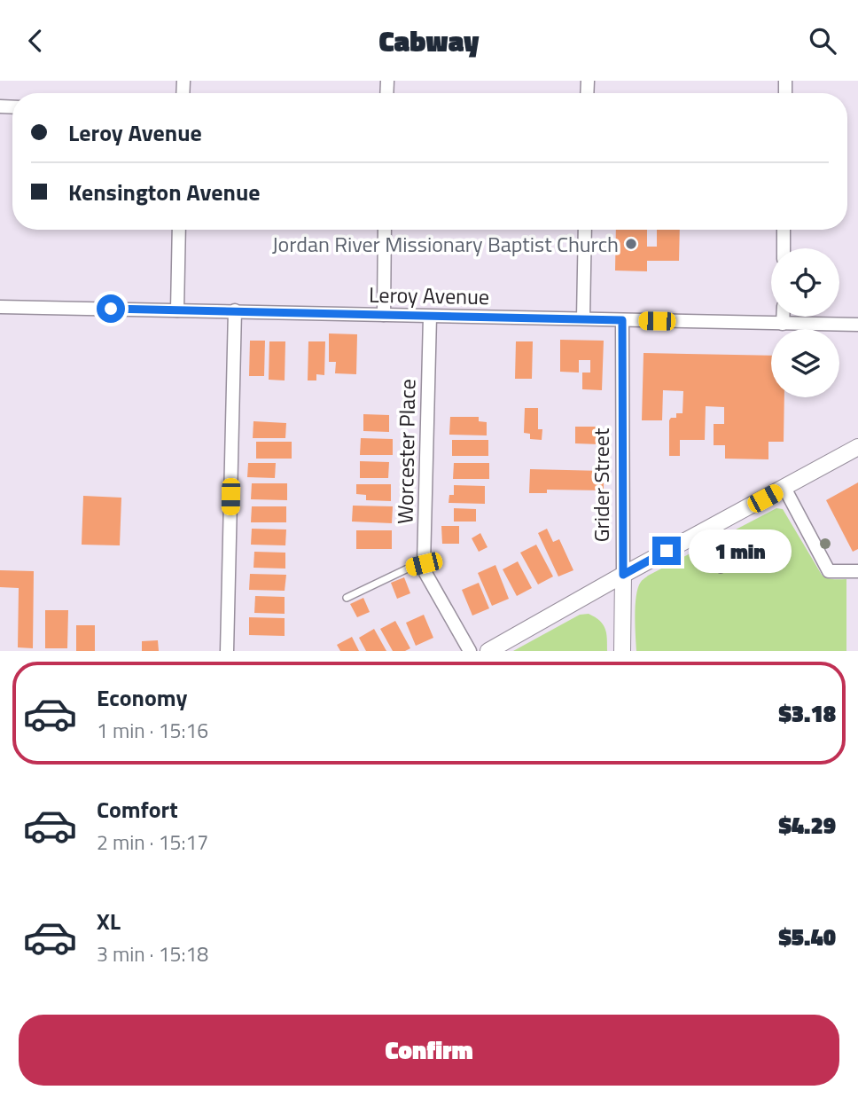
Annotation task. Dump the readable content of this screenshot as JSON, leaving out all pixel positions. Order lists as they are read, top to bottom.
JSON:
{
  "streets": {
    "street": ["Leroy Avenue", "Worcester Place", "Grider Street"]
  },
  "crossings": [
    ["Leroy Avenue", "Worcester Place"],
    ["Leroy Avenue", "Grider Street"]
  ],
  "places": ["Jordan River Missionary Baptist Church"],
  "page": {
    "header": "Cabway",
    "banner": ["Leroy Avenue", "Kensington Avenue"],
    "bubble": "1 min",
    "list": [
      {
        "name": "Economy",
        "note": "1 min · 15:16",
        "value": "$3.18"
      },
      {
        "name": "Comfort",
        "note": "2 min · 15:17",
        "value": "$4.29"
      },
      {
        "name": "XL",
        "note": "3 min · 15:18",
        "value": "$5.40"
      }
    ],
    "buttons": "Confirm"
  }
}
